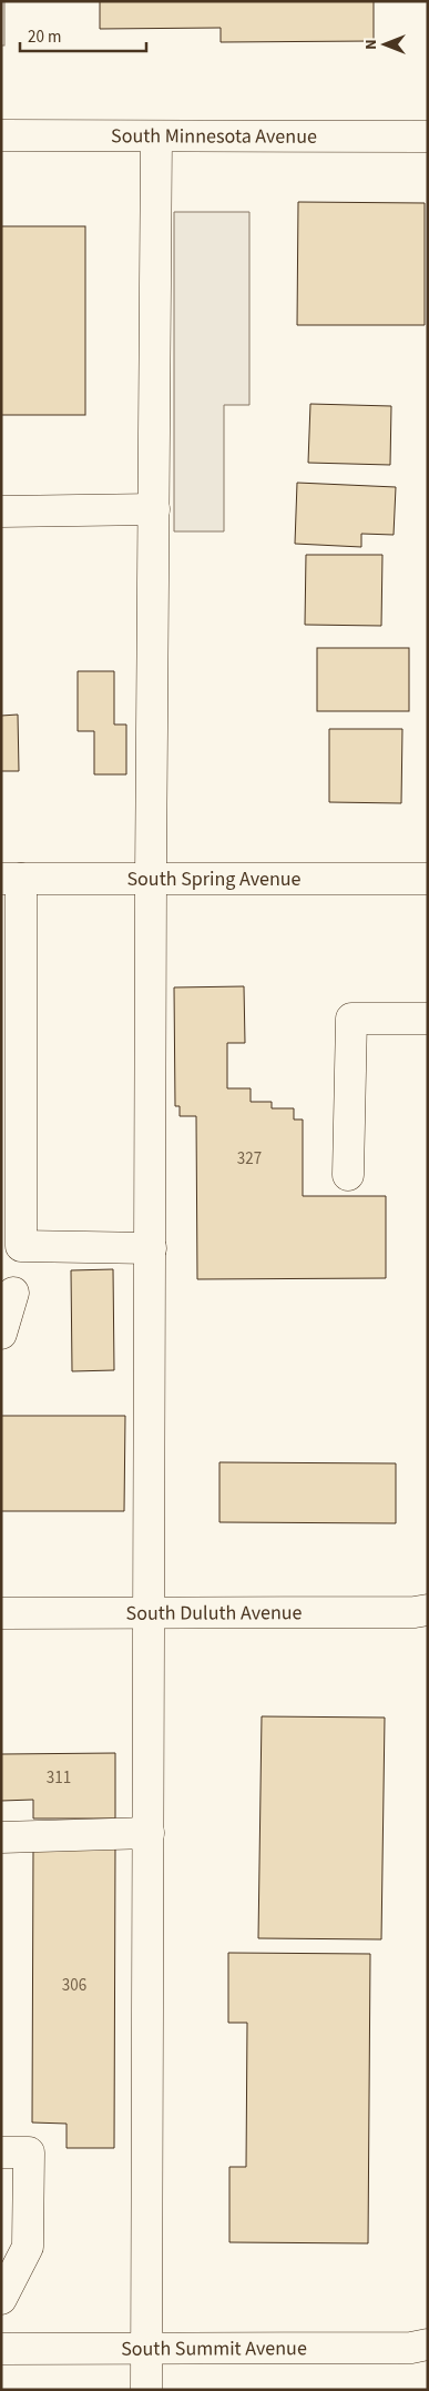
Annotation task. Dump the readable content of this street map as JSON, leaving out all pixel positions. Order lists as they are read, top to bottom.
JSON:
{
  "streets": {
    "street": [
      "South Minnesota Avenue",
      "South Spring Avenue",
      "South Duluth Avenue",
      "South Summit Avenue"
    ]
  },
  "house_numbers": ["327", "311", "306"],
  "scale_bar": "20 m",
  "north": "left"
}
